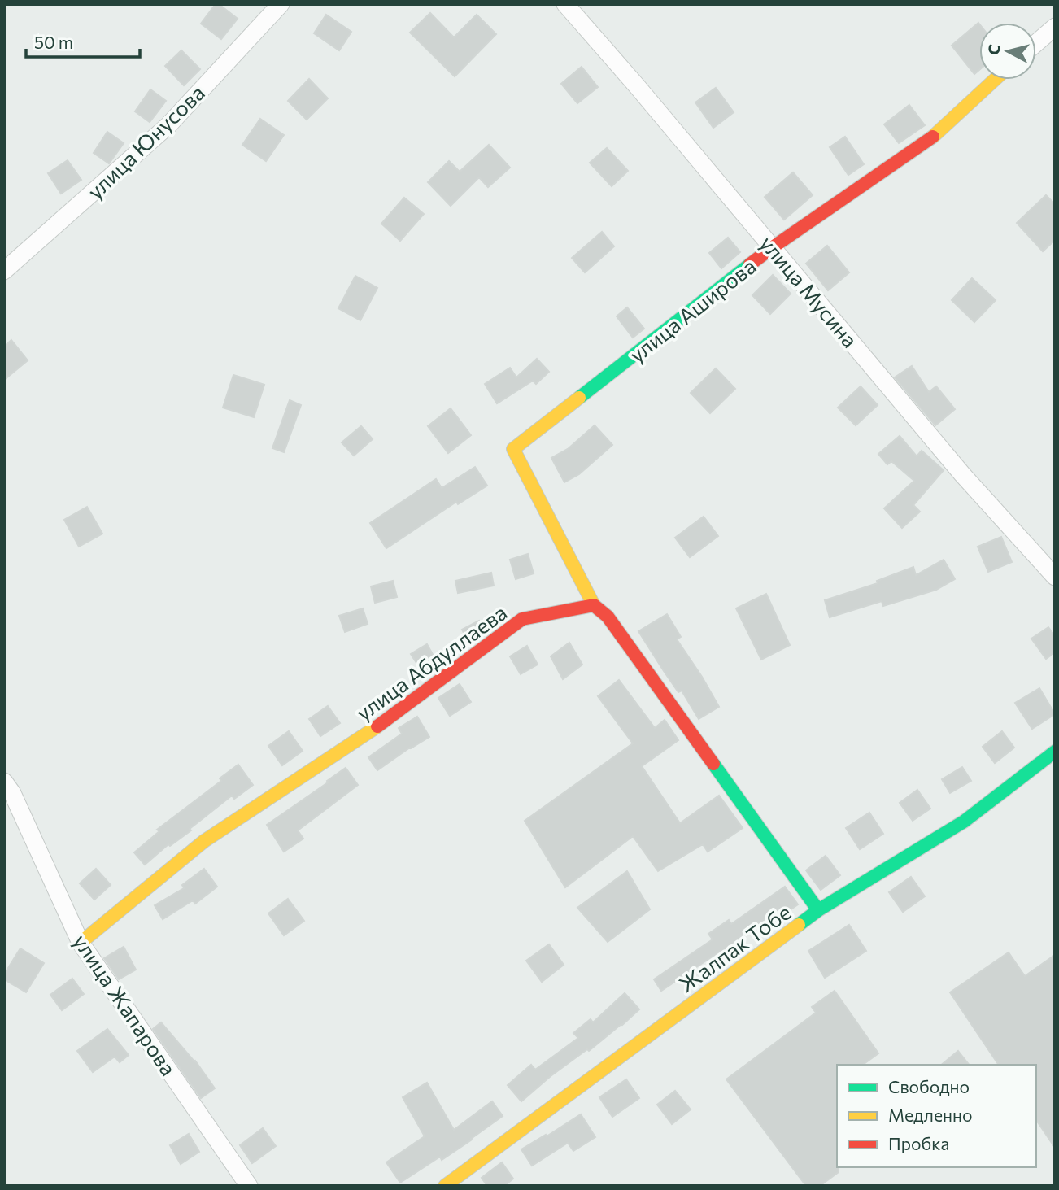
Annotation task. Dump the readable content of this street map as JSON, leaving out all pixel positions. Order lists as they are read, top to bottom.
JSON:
{
  "streets": {
    "street": [
      "улица Юнусова",
      "улица Мусина",
      "улица Аширова",
      "улица Абдуллаева",
      "Жалпак Тобе",
      "улица Жапарова"
    ]
  },
  "crossings": [
    ["улица Мусина", "улица Аширова"],
    ["улица Аширова", "улица Абдуллаева"],
    ["улица Абдуллаева", "улица Жапарова"]
  ],
  "legend": ["Свободно", "Медленно", "Пробка"],
  "scale_bar": "50 m",
  "north": "left"
}
